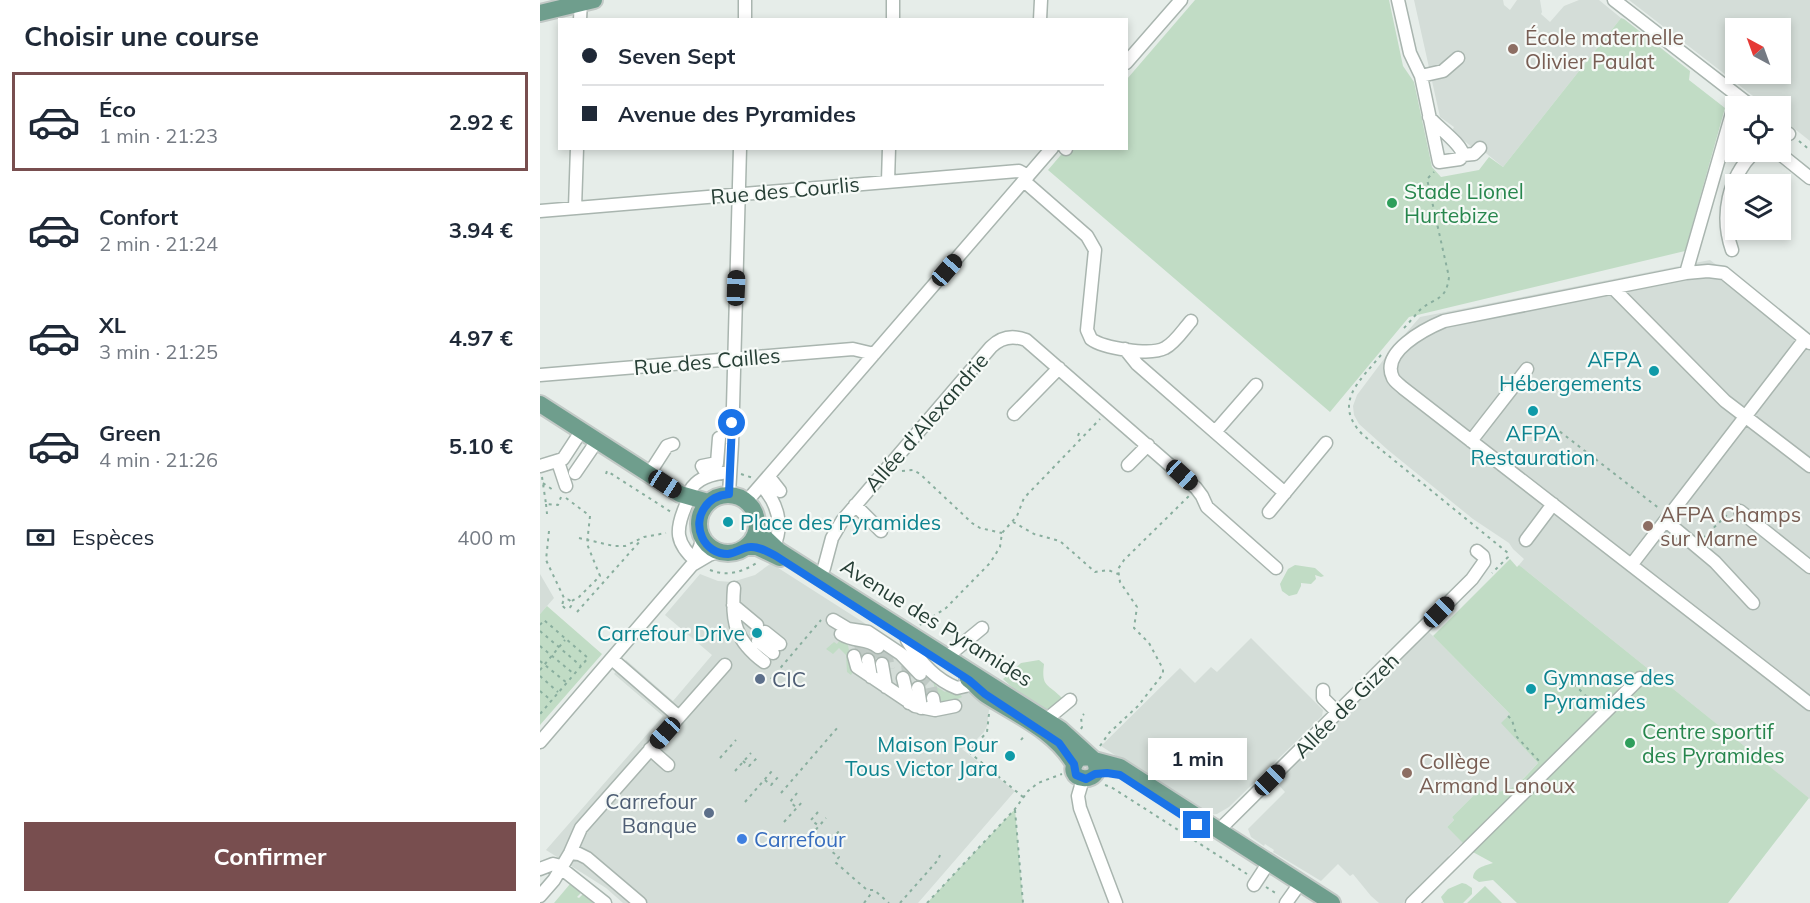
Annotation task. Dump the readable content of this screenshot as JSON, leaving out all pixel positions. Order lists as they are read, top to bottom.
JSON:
{
  "streets": {
    "main road": ["Avenue des Pyramides"],
    "street": [
      "Rue des Courlis",
      "Rue des Cailles",
      "Allée d'Alexandrie",
      "Allée de Gizeh"
    ]
  },
  "crossings": [
    ["Allée d'Alexandrie", "Avenue des Pyramides"],
    ["Avenue des Pyramides", "Allée de Gizeh"]
  ],
  "places": [
    "École maternelle Olivier Paulat",
    "Stade Lionel Hurtebize",
    "AFPA Hébergements",
    "AFPA Restauration",
    "Place des Pyramides",
    "AFPA Champs sur Marne",
    "Carrefour Drive",
    "CIC",
    "Gymnase des Pyramides",
    "Centre sportif des Pyramides",
    "Maison Pour Tous Victor Jara",
    "Collège Armand Lanoux",
    "Carrefour Banque",
    "Carrefour"
  ],
  "north": "top left",
  "page": {
    "heading": "Choisir une course",
    "banner": ["Seven Sept", "Avenue des Pyramides"],
    "list": [
      {
        "name": "Éco",
        "note": "1 min · 21:23",
        "value": "2.92 €"
      },
      {
        "name": "Confort",
        "note": "2 min · 21:24",
        "value": "3.94 €"
      },
      {
        "name": "XL",
        "note": "3 min · 21:25",
        "value": "4.97 €"
      },
      {
        "name": "Green",
        "note": "4 min · 21:26",
        "value": "5.10 €"
      }
    ],
    "pay": ["Espèces", "400 m"],
    "bubble": "1 min",
    "buttons": "Confirmer"
  }
}
